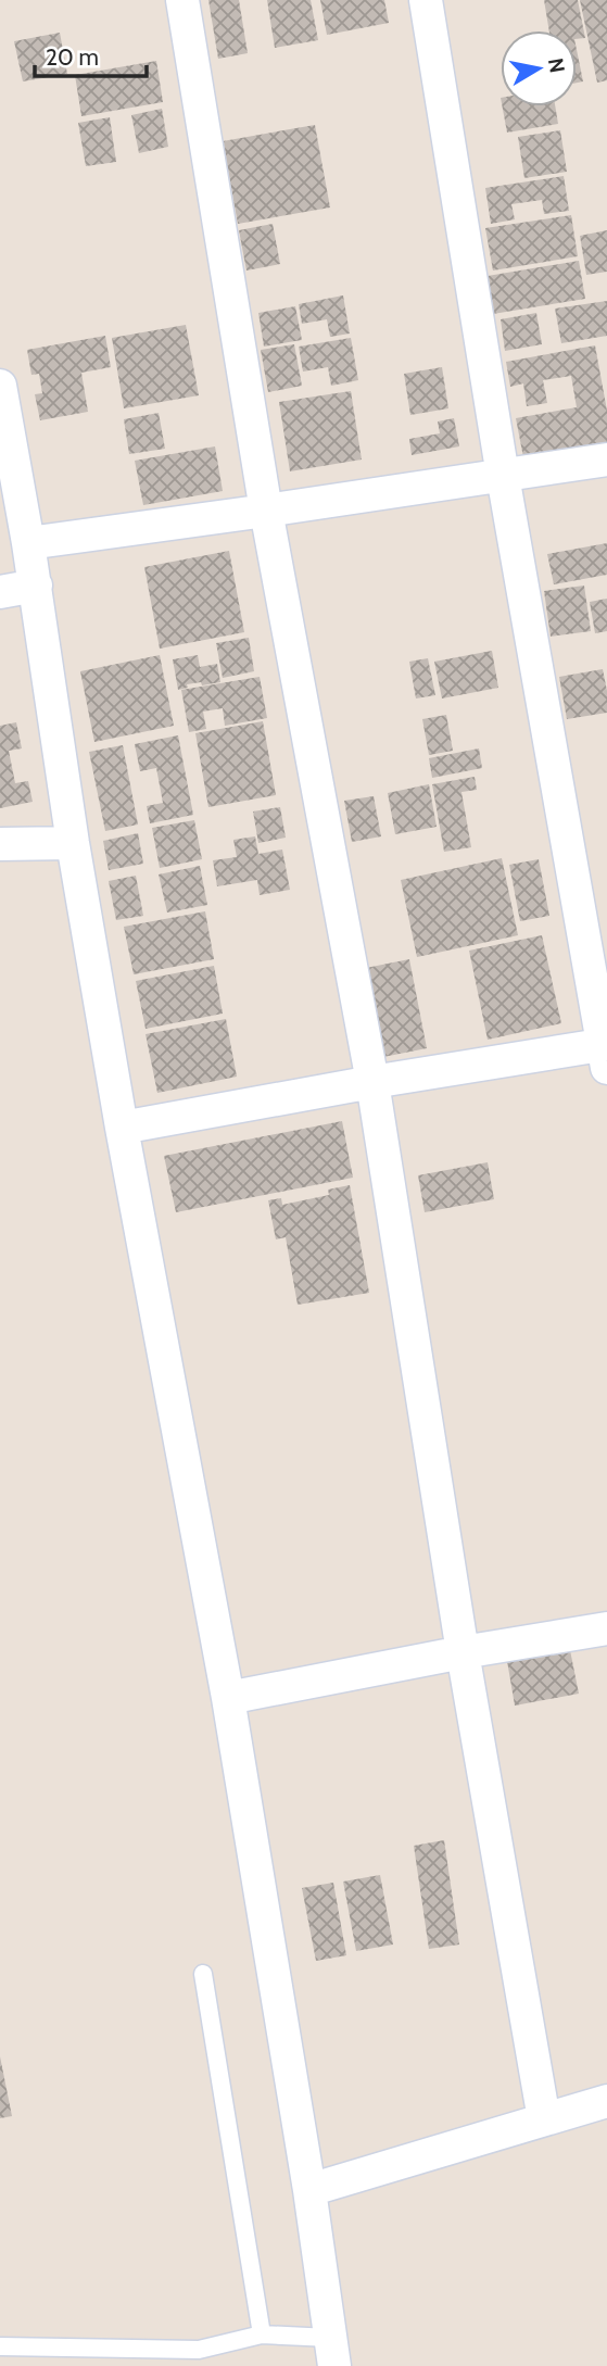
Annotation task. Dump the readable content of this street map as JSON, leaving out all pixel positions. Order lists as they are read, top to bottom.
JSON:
{
  "scale_bar": "20 m",
  "north": "right"
}
